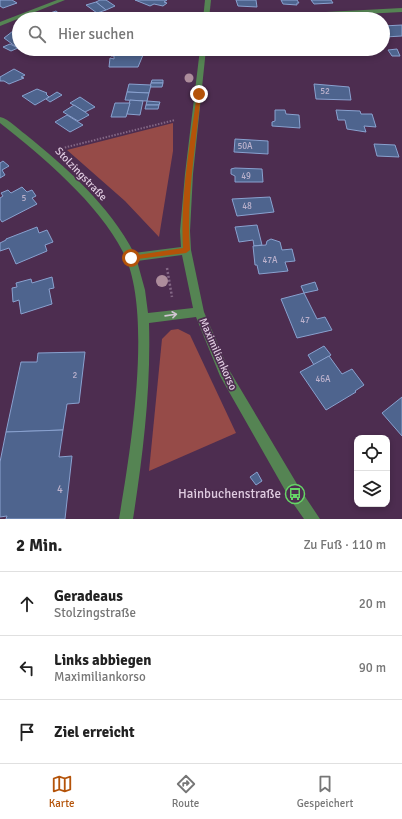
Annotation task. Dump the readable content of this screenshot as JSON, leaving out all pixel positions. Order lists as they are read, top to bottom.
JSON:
{
  "streets": {
    "street": ["Stolzingstraße", "Maximiliankorso"]
  },
  "places": {
    "bus stop": ["Hainbuchenstraße"]
  },
  "house_numbers": [
    "52",
    "50A",
    "49",
    "5",
    "48",
    "47A",
    "47",
    "2",
    "46A",
    "4"
  ],
  "page": {
    "search": "Hier suchen",
    "heading": ["2 Min.", "Zu Fuß · 110 m"],
    "list": [
      ["Geradeaus", "Stolzingstraße", "20 m"],
      ["Links abbiegen", "Maximiliankorso", "90 m"],
      "Ziel erreicht"
    ],
    "nav": ["Karte", "Route", "Gespeichert"]
  }
}
